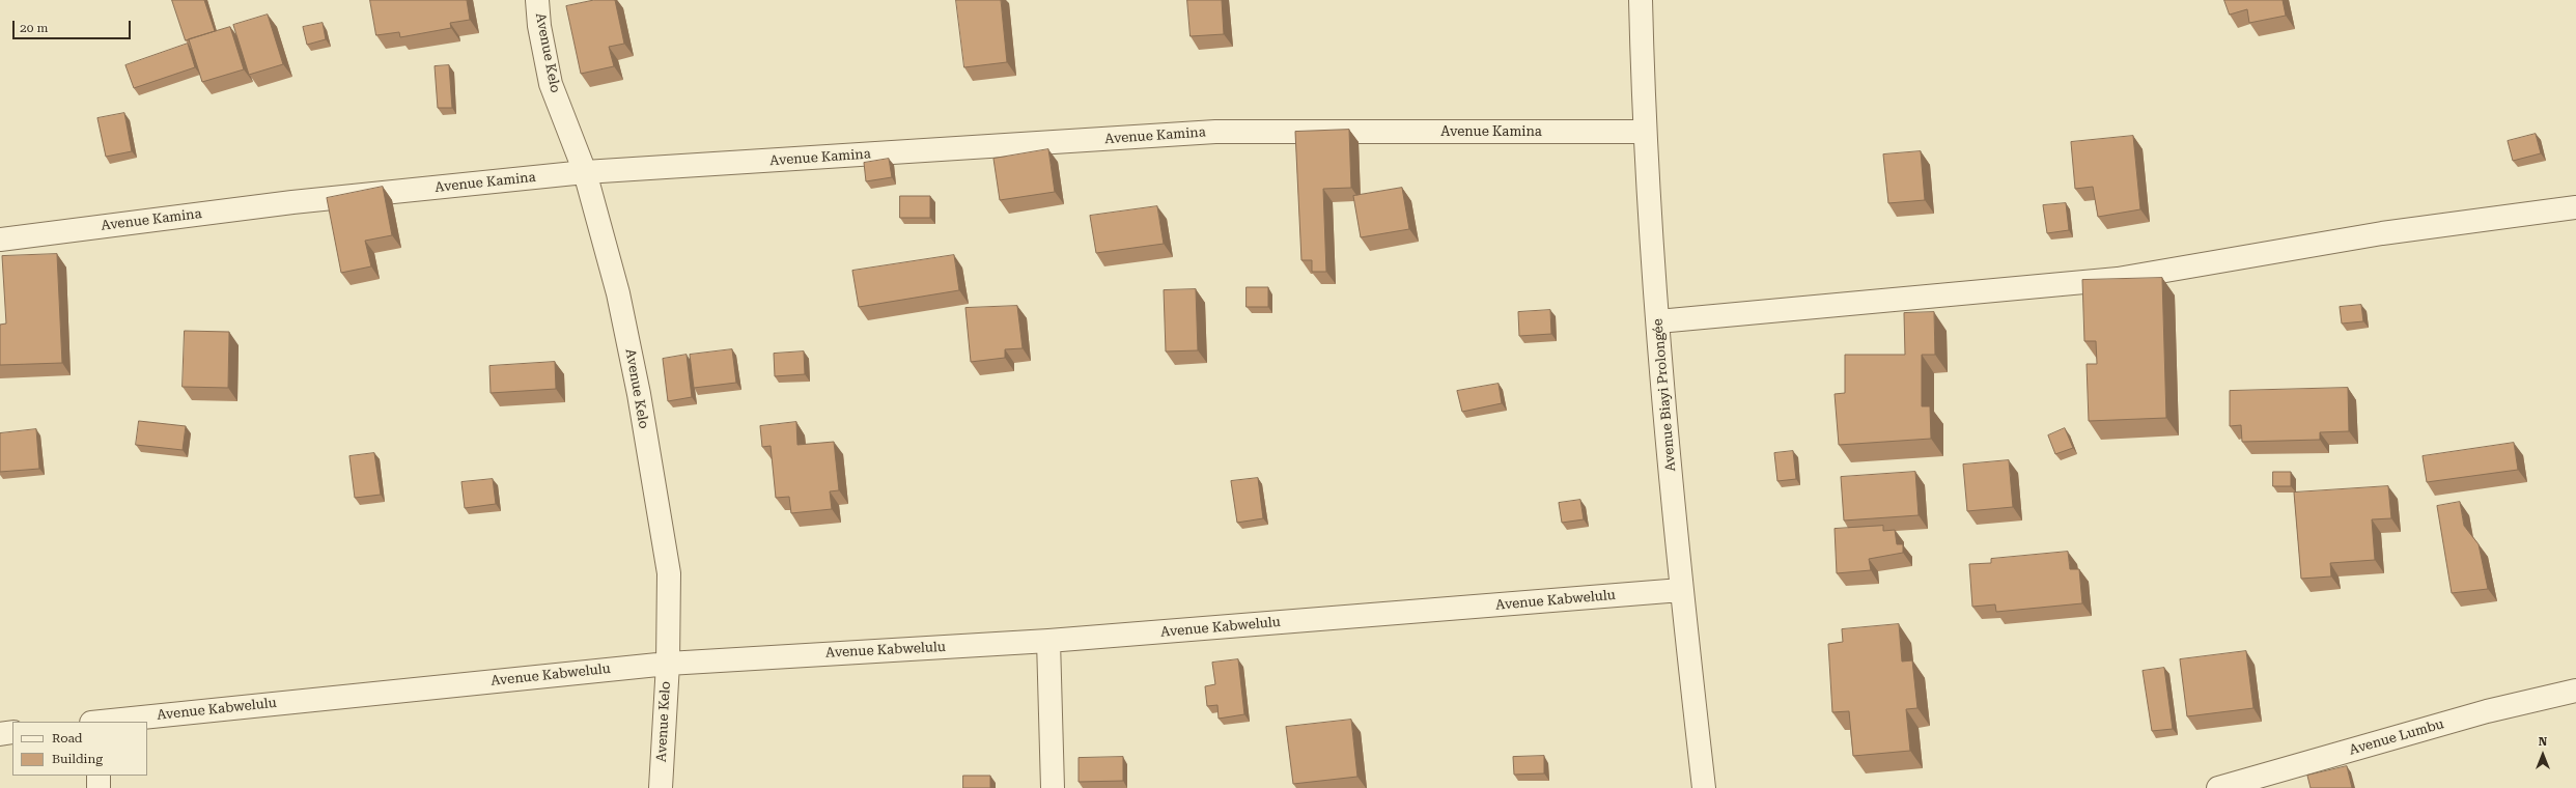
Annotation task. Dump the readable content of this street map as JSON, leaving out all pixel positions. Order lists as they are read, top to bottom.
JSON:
{
  "streets": {
    "street": [
      "Avenue Kelo",
      "Avenue Kamina",
      "Avenue Biayi Prolongée",
      "Avenue Kabwelulu",
      "Avenue Lumbu"
    ]
  },
  "crossings": [
    ["Avenue Kelo", "Avenue Kamina"],
    ["Avenue Kelo", "Avenue Kabwelulu"],
    ["Avenue Kamina", "Avenue Biayi Prolongée"],
    ["Avenue Biayi Prolongée", "Avenue Kabwelulu"]
  ],
  "legend": ["Road", "Building"],
  "scale_bar": "20 m",
  "north": "top"
}
